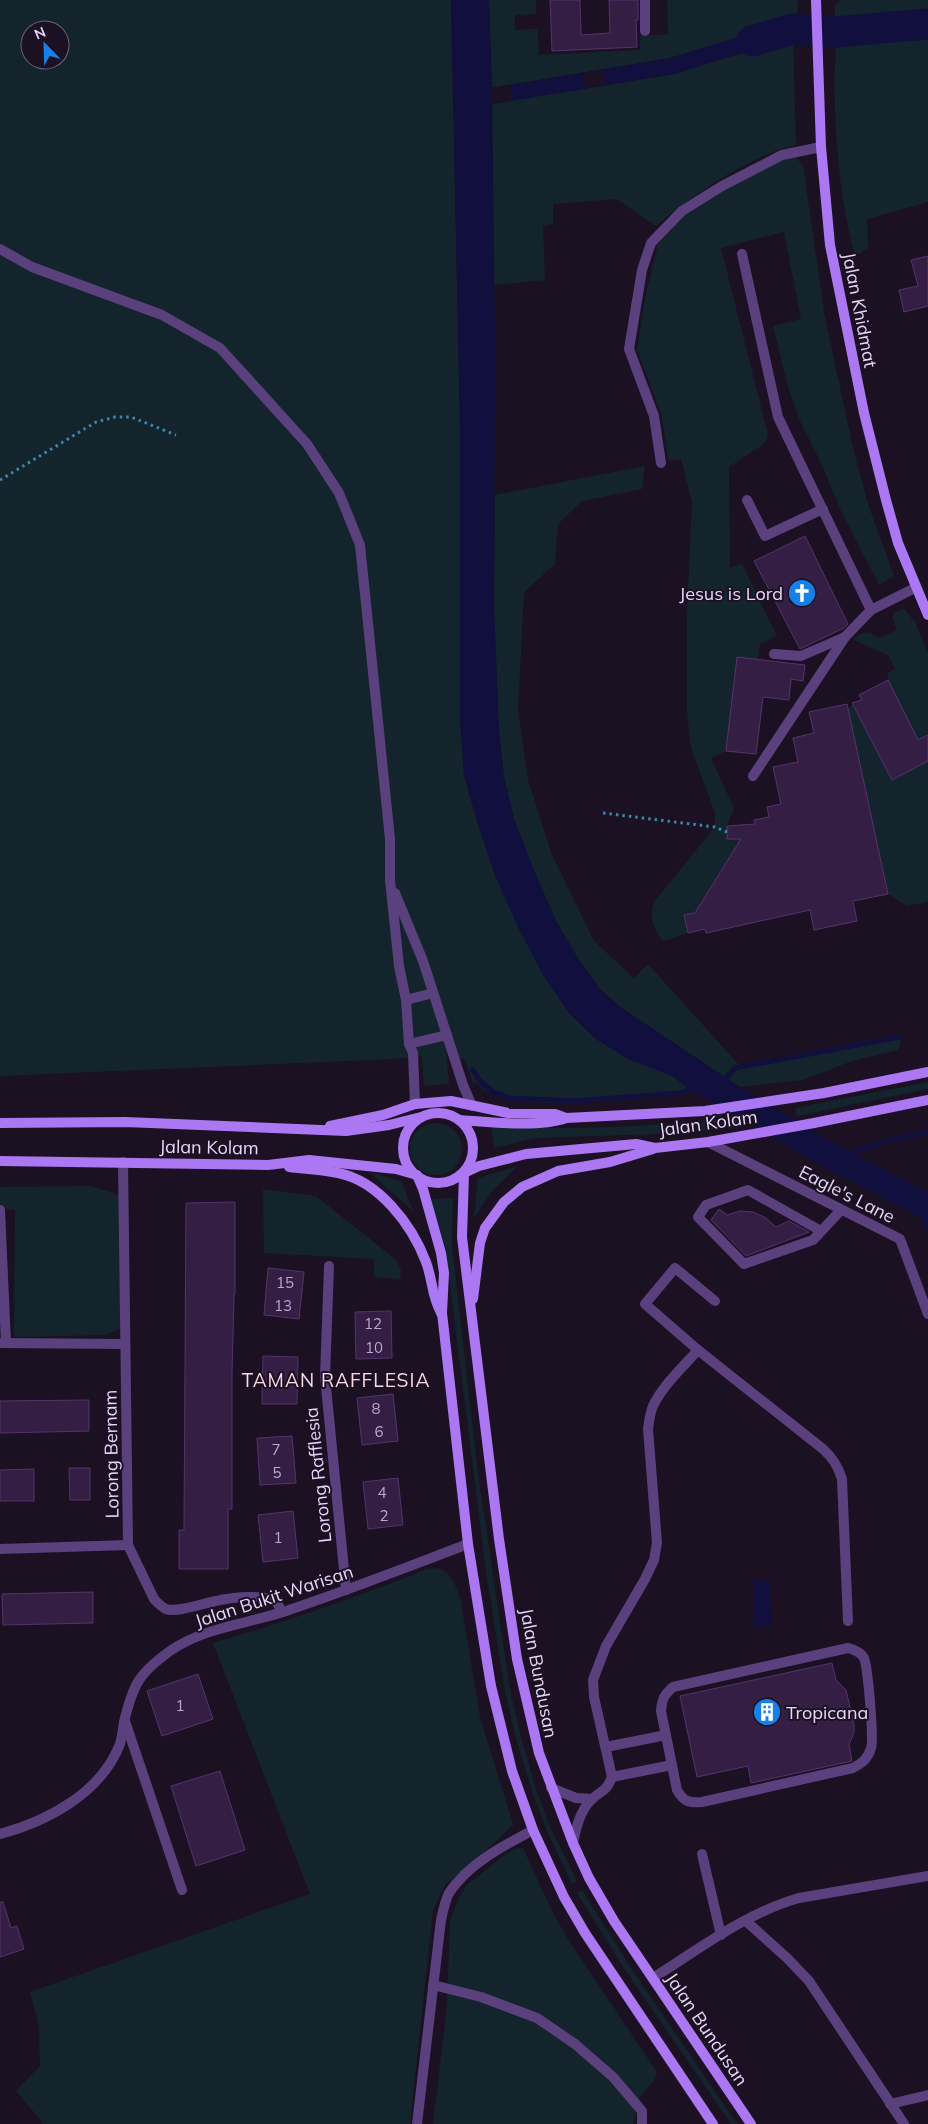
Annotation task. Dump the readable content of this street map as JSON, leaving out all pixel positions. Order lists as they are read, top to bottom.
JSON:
{
  "streets": {
    "main road": ["Jalan Khidmat", "Jalan Kolam", "Jalan Bundusan"],
    "street": [
      "Eagle's Lane",
      "Lorong Bernam",
      "Lorong Rafflesia",
      "Jalan Bukit Warisan"
    ]
  },
  "crossings": [
    ["Jalan Kolam", "Eagle's Lane"],
    ["Jalan Kolam", "Lorong Bernam"],
    ["Jalan Kolam", "Jalan Bundusan"],
    ["Lorong Bernam", "Jalan Bukit Warisan"],
    ["Lorong Rafflesia", "Jalan Bukit Warisan"]
  ],
  "districts": ["TAMAN RAFFLESIA"],
  "places": {
    "church": ["Jesus is Lord"],
    "building": ["Tropicana"]
  },
  "house_numbers": [
    "15",
    "13",
    "12",
    "10",
    "8",
    "6",
    "7",
    "5",
    "4",
    "2",
    "1",
    "1"
  ],
  "north": "top left"
}
